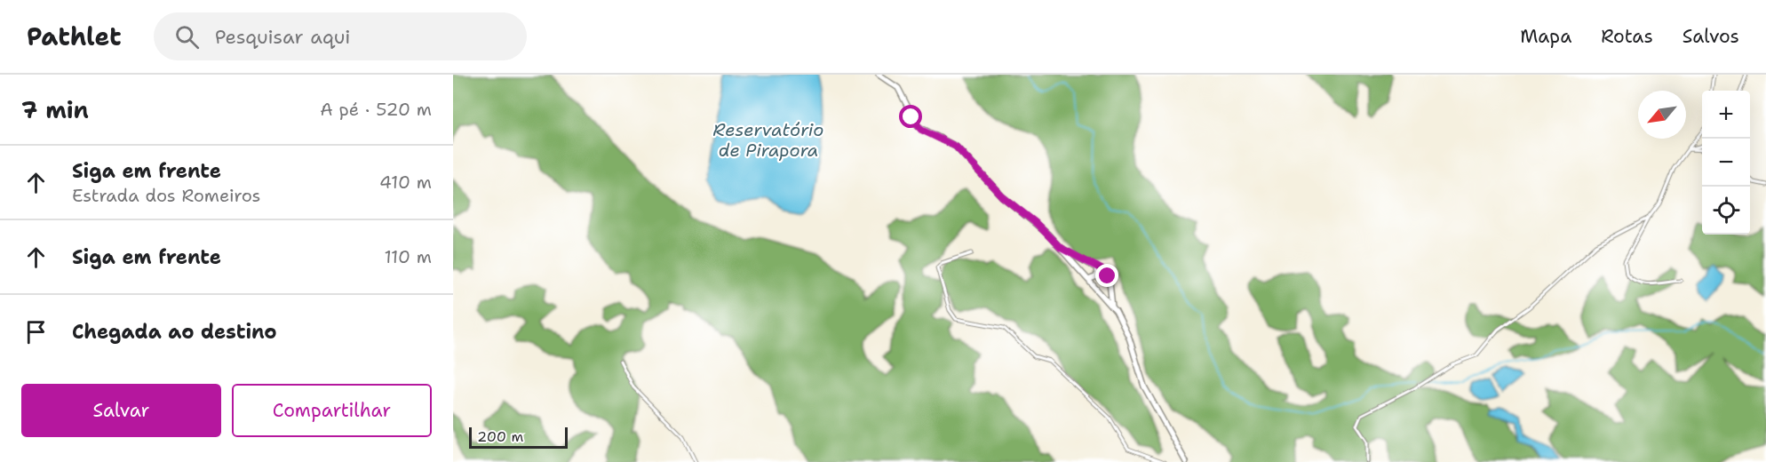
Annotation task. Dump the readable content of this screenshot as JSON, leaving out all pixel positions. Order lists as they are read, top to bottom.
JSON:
{
  "water": ["Reservatório de Pirapora"],
  "scale_bar": "200 m",
  "north": "bottom left",
  "page": {
    "header": "Pathlet",
    "search": "Pesquisar aqui",
    "nav": ["Mapa", "Rotas", "Salvos"],
    "heading": ["7 min", "A pé · 520 m"],
    "map_buttons": ["+", "−"],
    "list": [
      ["Siga em frente", "Estrada dos Romeiros", "410 m"],
      ["Siga em frente", "110 m"],
      "Chegada ao destino"
    ],
    "buttons": ["Salvar", "Compartilhar"],
    "scale": "200 m"
  }
}
